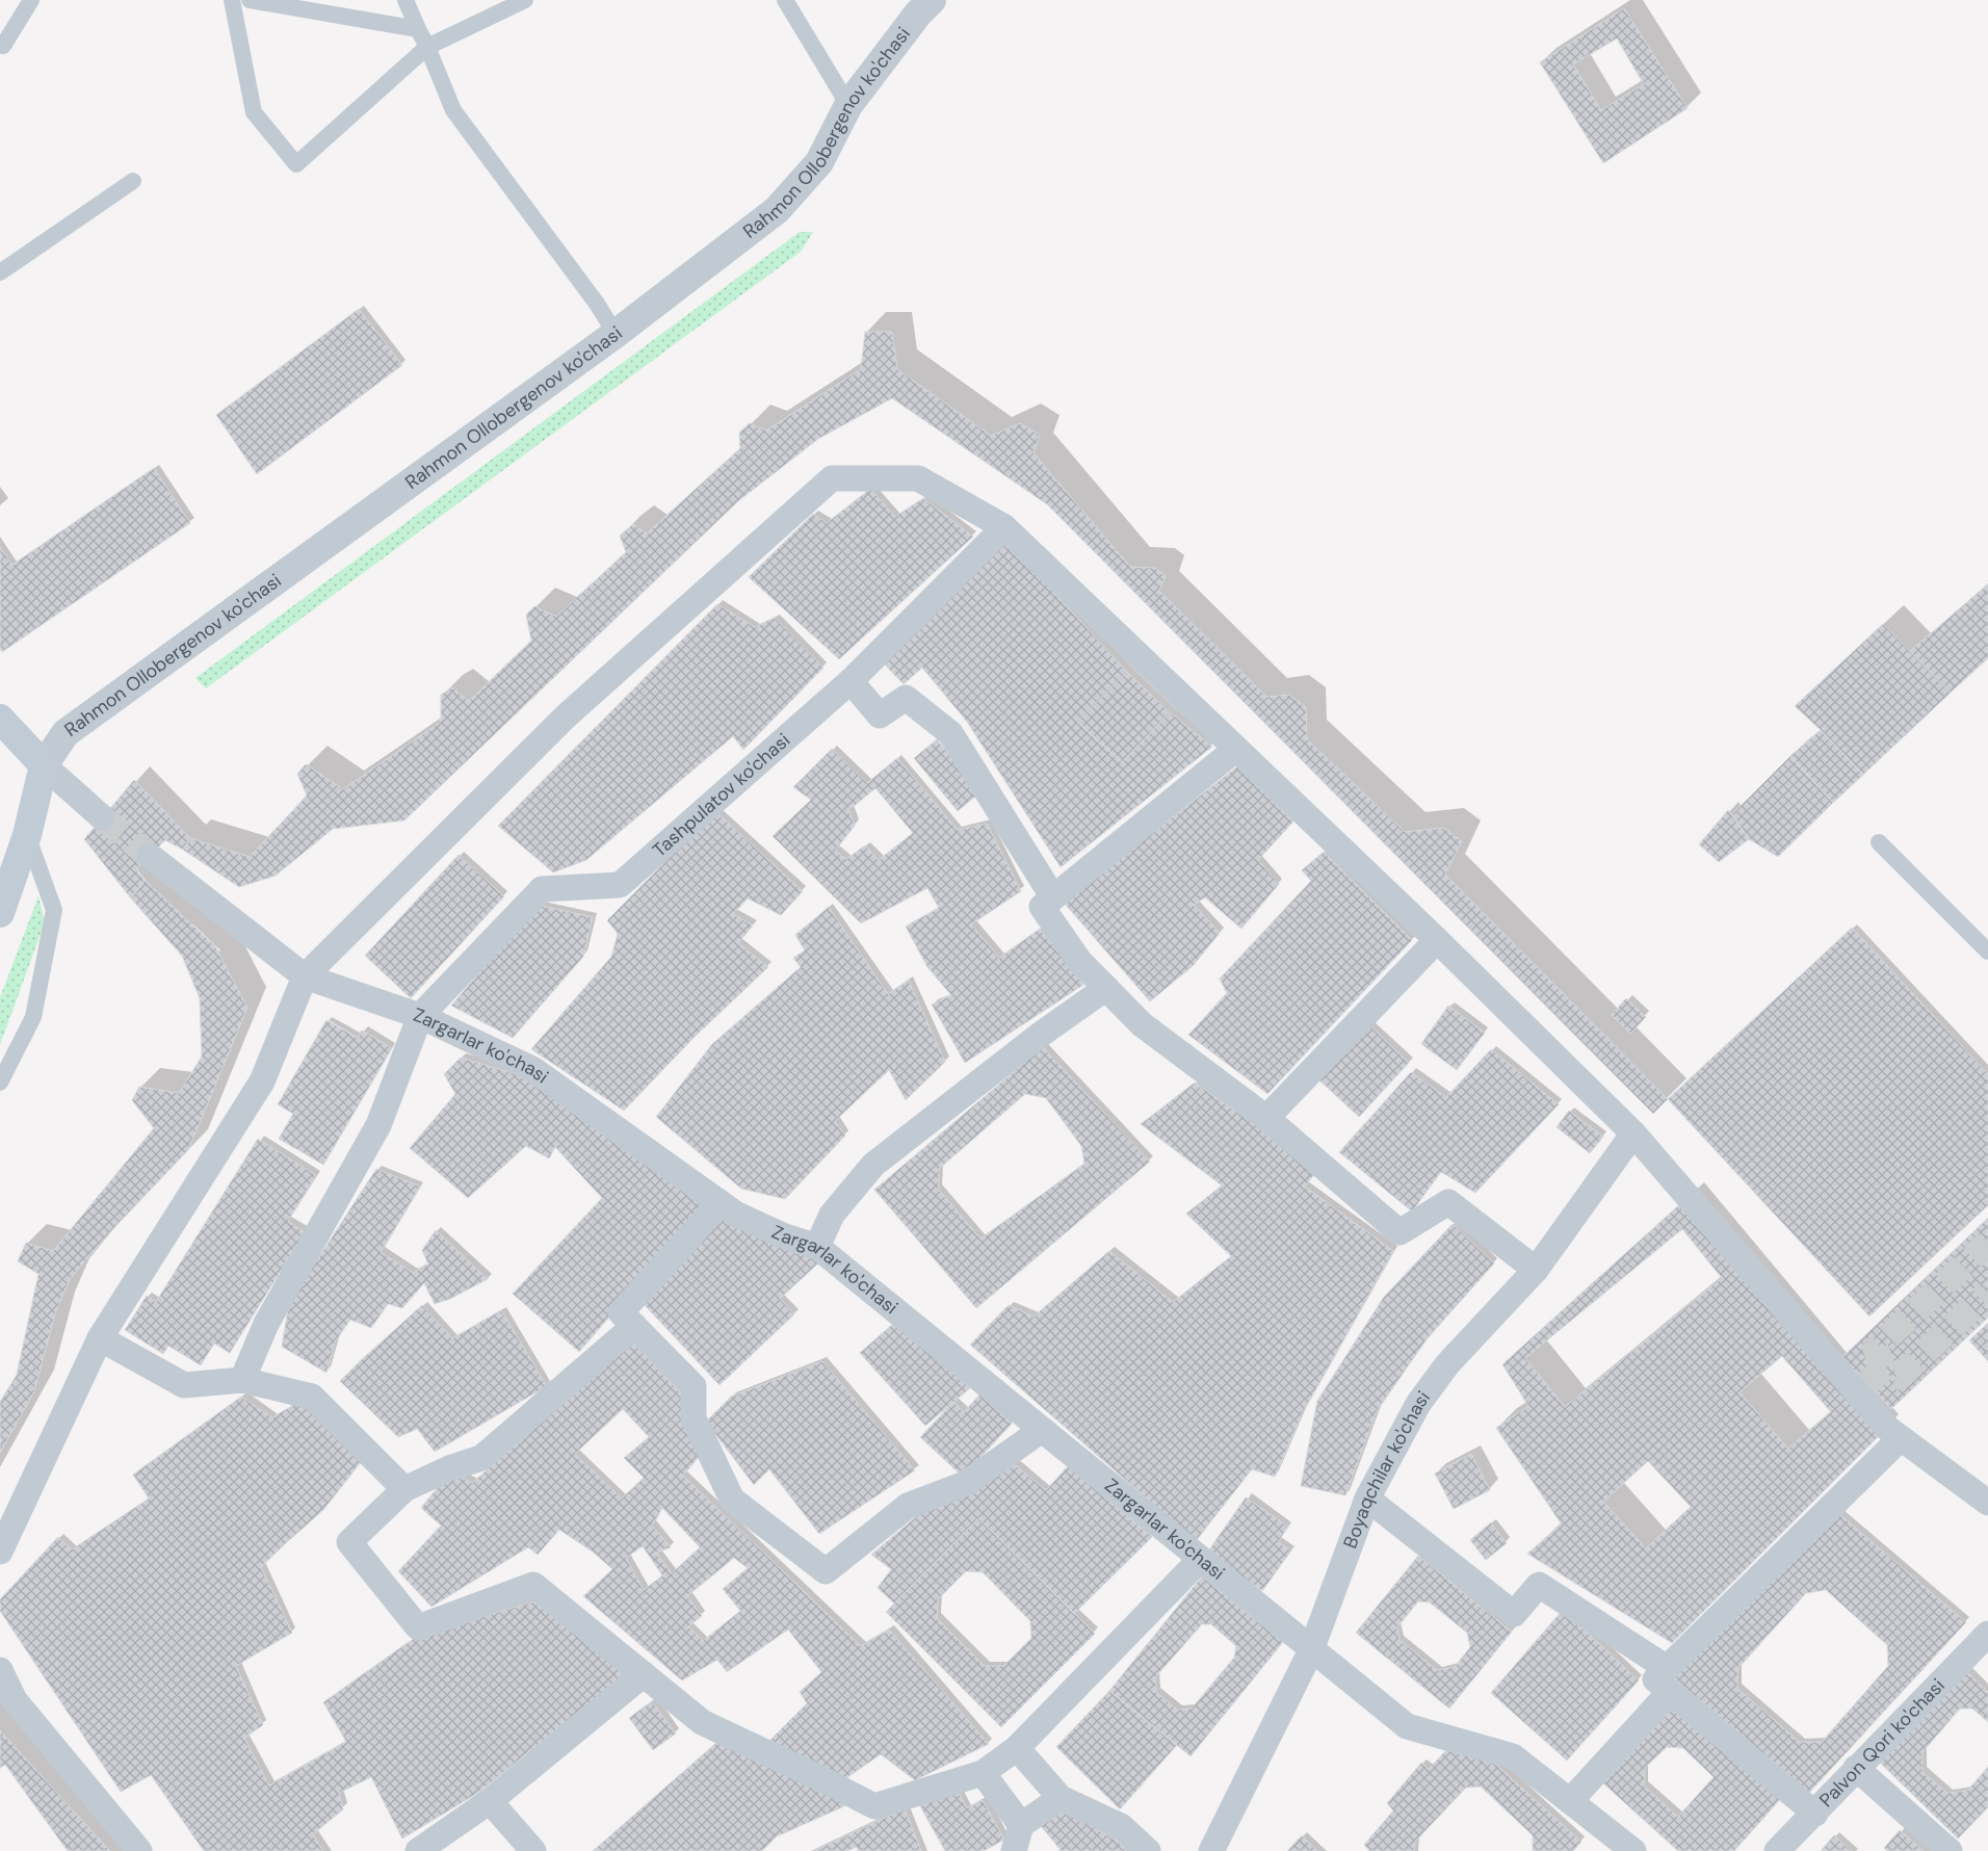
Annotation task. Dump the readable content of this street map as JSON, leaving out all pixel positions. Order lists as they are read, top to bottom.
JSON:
{
  "streets": {
    "street": [
      "Rahmon Ollobergenov ko'chasi",
      "Tashpulatov ko'chasi",
      "Zargarlar ko'chasi",
      "Boyaqchilar ko'chasi",
      "Palvon Qori ko'chasi"
    ]
  },
  "crossings": [
    ["Tashpulatov ko'chasi", "Zargarlar ko'chasi"],
    ["Zargarlar ko'chasi", "Boyaqchilar ko'chasi"]
  ]
}
